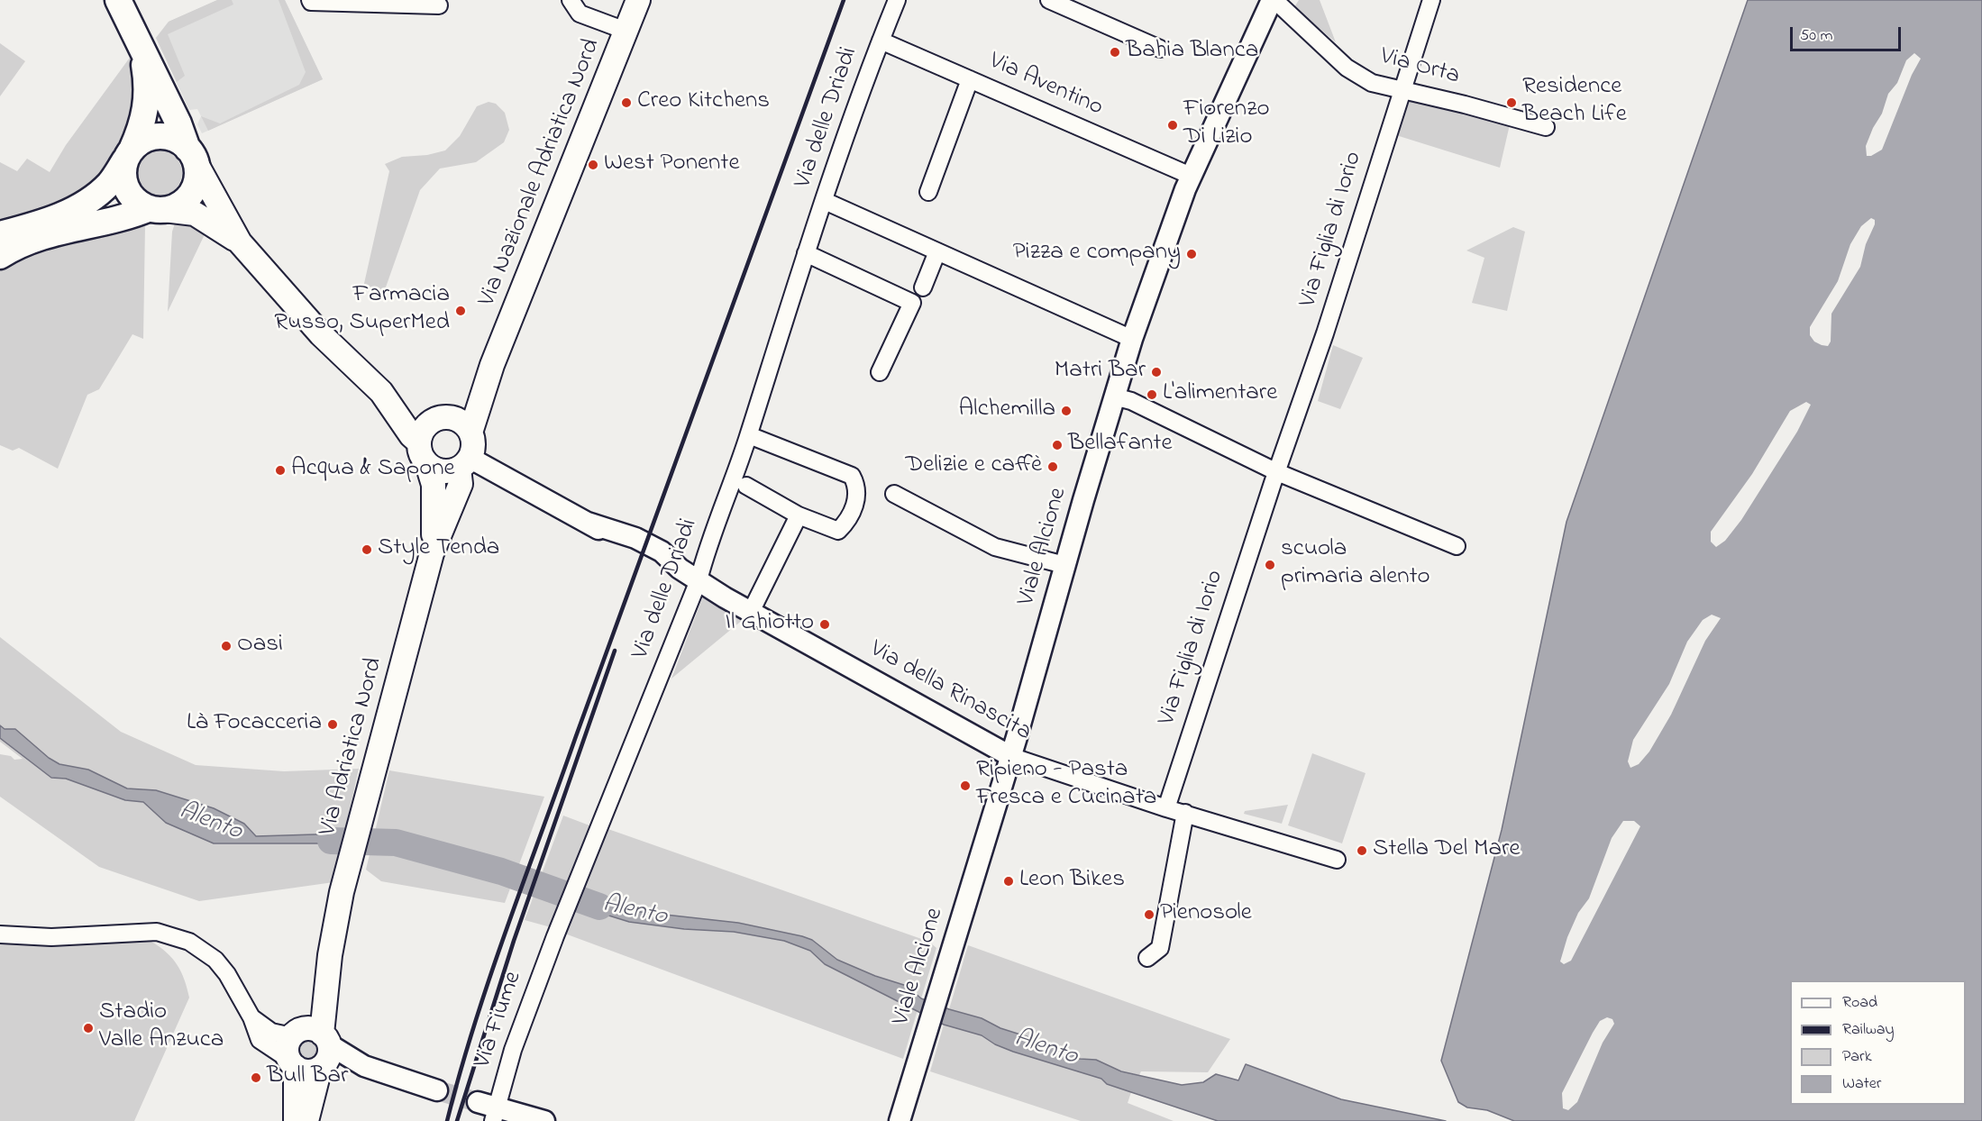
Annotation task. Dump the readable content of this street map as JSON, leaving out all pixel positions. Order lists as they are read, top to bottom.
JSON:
{
  "streets": {
    "main road": ["Via Nazionale Adriatica Nord", "Via Adriatica Nord"],
    "street": [
      "Via Orta",
      "Via Aventino",
      "Via delle Driadi",
      "Via Figlia di Iorio",
      "Viale Alcione",
      "Via della Rinascita",
      "Via Fiume"
    ]
  },
  "crossings": [
    ["Via Orta", "Via Figlia di Iorio"],
    ["Via Orta", "Viale Alcione"],
    ["Via Aventino", "Via delle Driadi"],
    ["Via Aventino", "Viale Alcione"],
    ["Via delle Driadi", "Via della Rinascita"],
    ["Via delle Driadi", "Via Fiume"],
    ["Via Nazionale Adriatica Nord", "Via della Rinascita"],
    ["Via Nazionale Adriatica Nord", "Via Adriatica Nord"],
    ["Via Figlia di Iorio", "Via della Rinascita"],
    ["Viale Alcione", "Via della Rinascita"],
    ["Via della Rinascita", "Via Adriatica Nord"]
  ],
  "water": ["Alento"],
  "places": [
    "Bahia Blanca",
    "Creo Kitchens",
    "Residence Beach Life",
    "Fiorenzo Di Lizio",
    "West Ponente",
    "Pizza e company",
    "Farmacia Russo, SuperMed",
    "Matri Bar",
    "L'alimentare",
    "Alchemilla",
    "Bellafante",
    "Delizie e caffè",
    "Acqua & Sapone",
    "Style Tenda",
    "scuola primaria alento",
    "Il Ghiotto",
    "Oasi",
    "Là Focacceria",
    "Ripieno - Pasta Fresca e Cucinata",
    "Stella Del Mare",
    "Leon Bikes",
    "Pienosole",
    "Stadio Valle Anzuca",
    "Bull Bar"
  ],
  "legend": [
    "Road",
    "Railway",
    "Park",
    "Water"
  ],
  "scale_bar": "50 m"
}
